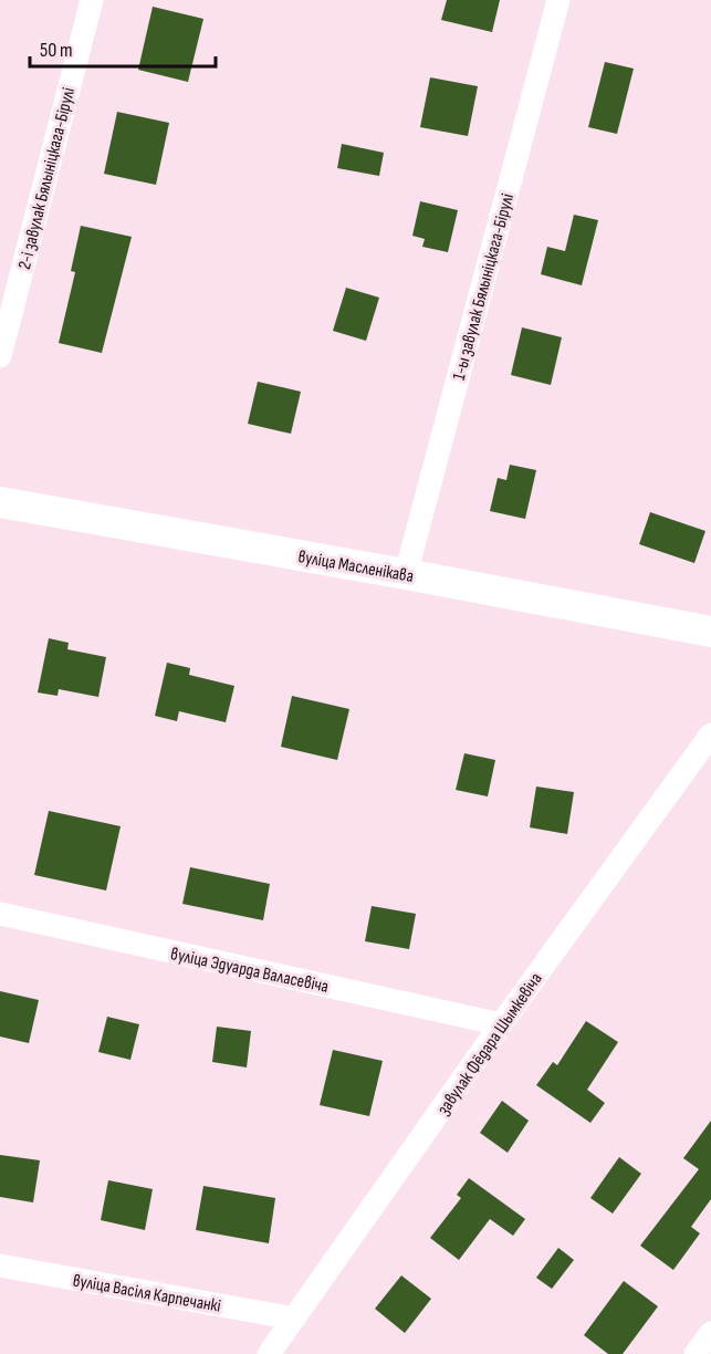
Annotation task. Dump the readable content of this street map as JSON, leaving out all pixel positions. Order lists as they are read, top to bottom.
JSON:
{
  "streets": {
    "main road": ["вуліца Масленікава"],
    "street": [
      "2-і завулак Бялыніцкага-Бірулі",
      "1-ы завулак Бялыніцкага-Бірулі",
      "вуліца Эдуарда Валасевіча",
      "завулак Фёдара Шымкевіча",
      "вуліца Васіля Карпечанкі"
    ]
  },
  "crossings": [
    ["1-ы завулак Бялыніцкага-Бірулі", "вуліца Масленікава"],
    ["вуліца Эдуарда Валасевіча", "завулак Фёдара Шымкевіча"],
    ["завулак Фёдара Шымкевіча", "вуліца Васіля Карпечанкі"]
  ],
  "scale_bar": "50 m"
}
